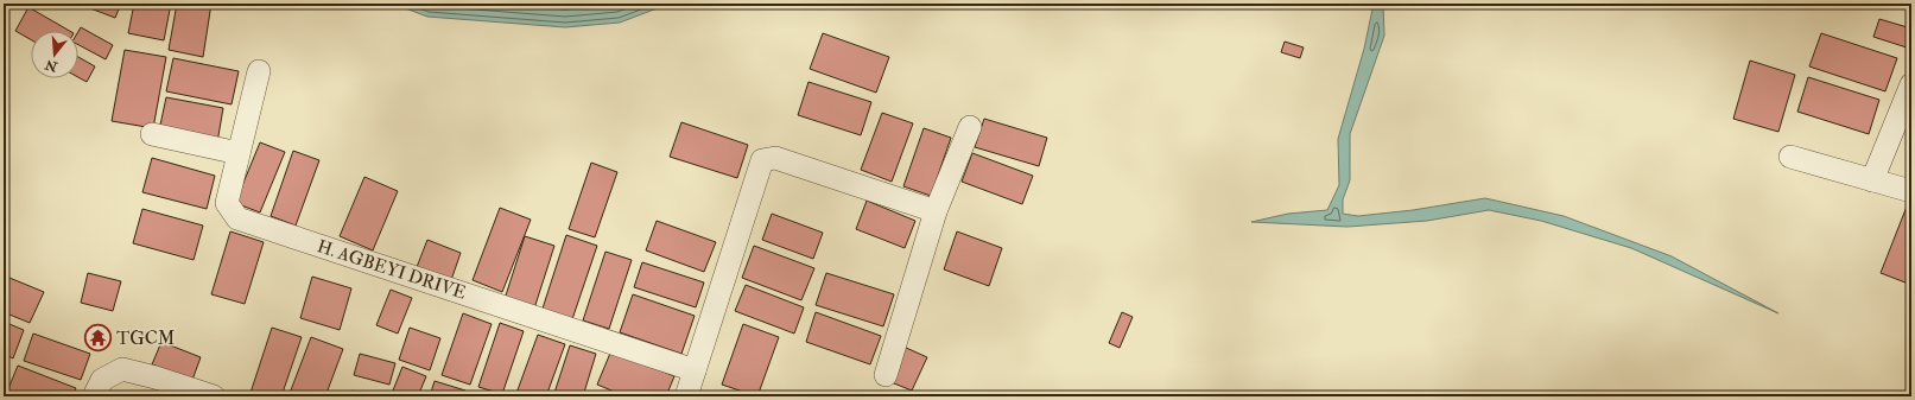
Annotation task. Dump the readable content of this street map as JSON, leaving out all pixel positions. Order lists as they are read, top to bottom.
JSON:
{
  "streets": {
    "street": ["H. AGBEYI DRIVE"]
  },
  "places": {
    "temple": ["TGCM"]
  },
  "north": "bottom"
}
